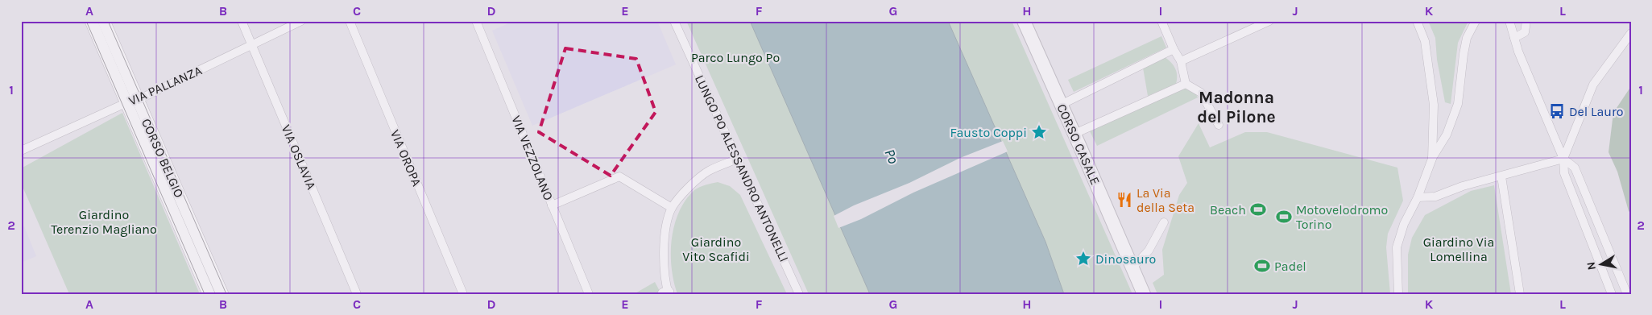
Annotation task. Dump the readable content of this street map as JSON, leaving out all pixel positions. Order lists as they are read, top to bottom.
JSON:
{
  "streets": {
    "main road": ["CORSO CASALE", "CORSO BELGIO"],
    "street": [
      "VIA PALLANZA",
      "VIA OSLAVIA",
      "VIA OROPA",
      "VIA VEZZOLANO",
      "LUNGO PO ALESSANDRO ANTONELLI"
    ]
  },
  "crossings": [
    ["VIA PALLANZA", "VIA OSLAVIA"],
    ["VIA PALLANZA", "CORSO BELGIO"]
  ],
  "districts": ["Madonna del Pilone"],
  "water": ["Po"],
  "parks": [
    "Parco Lungo Po",
    "Giardino Terenzio Magliano",
    "Giardino Vito Scafidi",
    "Giardino Via Lomellina"
  ],
  "places": {
    "bus stop": ["Del Lauro"],
    "place": ["Fausto Coppi", "Dinosauro"],
    "restaurant": ["La Via della Seta"],
    "sports": ["Beach", "Motovelodromo Torino", "Padel"]
  },
  "north": "left",
  "grid": {
    "columns": [
      "A",
      "B",
      "C",
      "D",
      "E",
      "F",
      "G",
      "H",
      "I",
      "J",
      "K",
      "L"
    ],
    "rows": ["1", "2"]
  }
}
